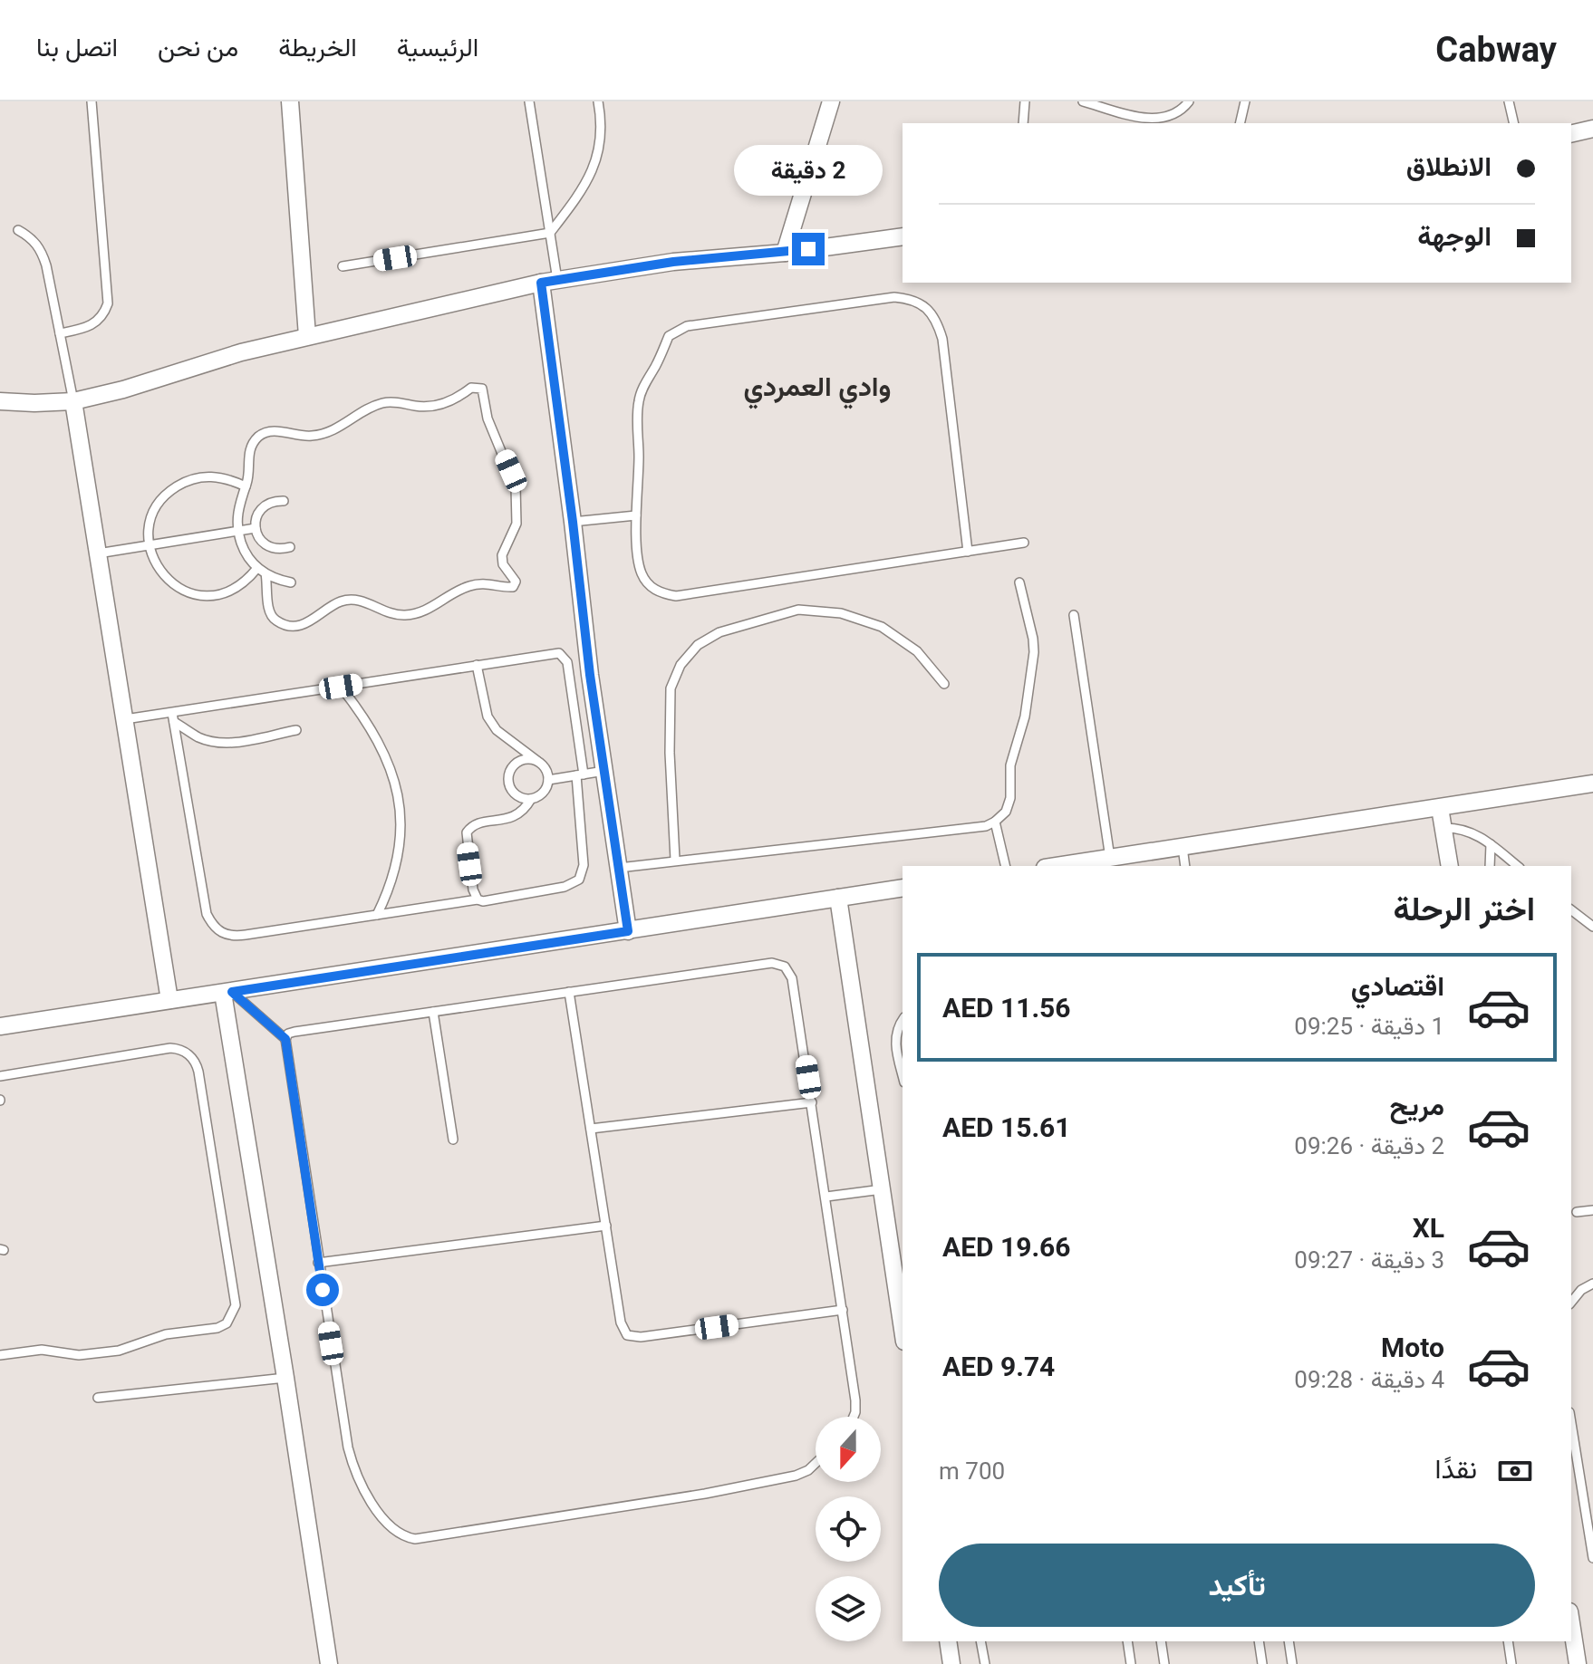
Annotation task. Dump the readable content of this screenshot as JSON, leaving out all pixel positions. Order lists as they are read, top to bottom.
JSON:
{
  "districts": ["وادي العمردي"],
  "north": "bottom",
  "page": {
    "header": "Cabway",
    "nav": [
      "الرئيسية",
      "الخريطة",
      "من نحن",
      "اتصل بنا"
    ],
    "banner": ["الانطلاق", "الوجهة"],
    "bubble": "2 دقيقة",
    "heading": "اختر الرحلة",
    "list": [
      {
        "name": "اقتصادي",
        "note": "1 دقيقة · 09:25",
        "value": "AED 11.56"
      },
      {
        "name": "مريح",
        "note": "2 دقيقة · 09:26",
        "value": "AED 15.61"
      },
      {
        "name": "XL",
        "note": "3 دقيقة · 09:27",
        "value": "AED 19.66"
      },
      {
        "name": "Moto",
        "note": "4 دقيقة · 09:28",
        "value": "AED 9.74"
      }
    ],
    "pay": ["نقدًا", "700 m"],
    "buttons": "تأكيد"
  }
}
